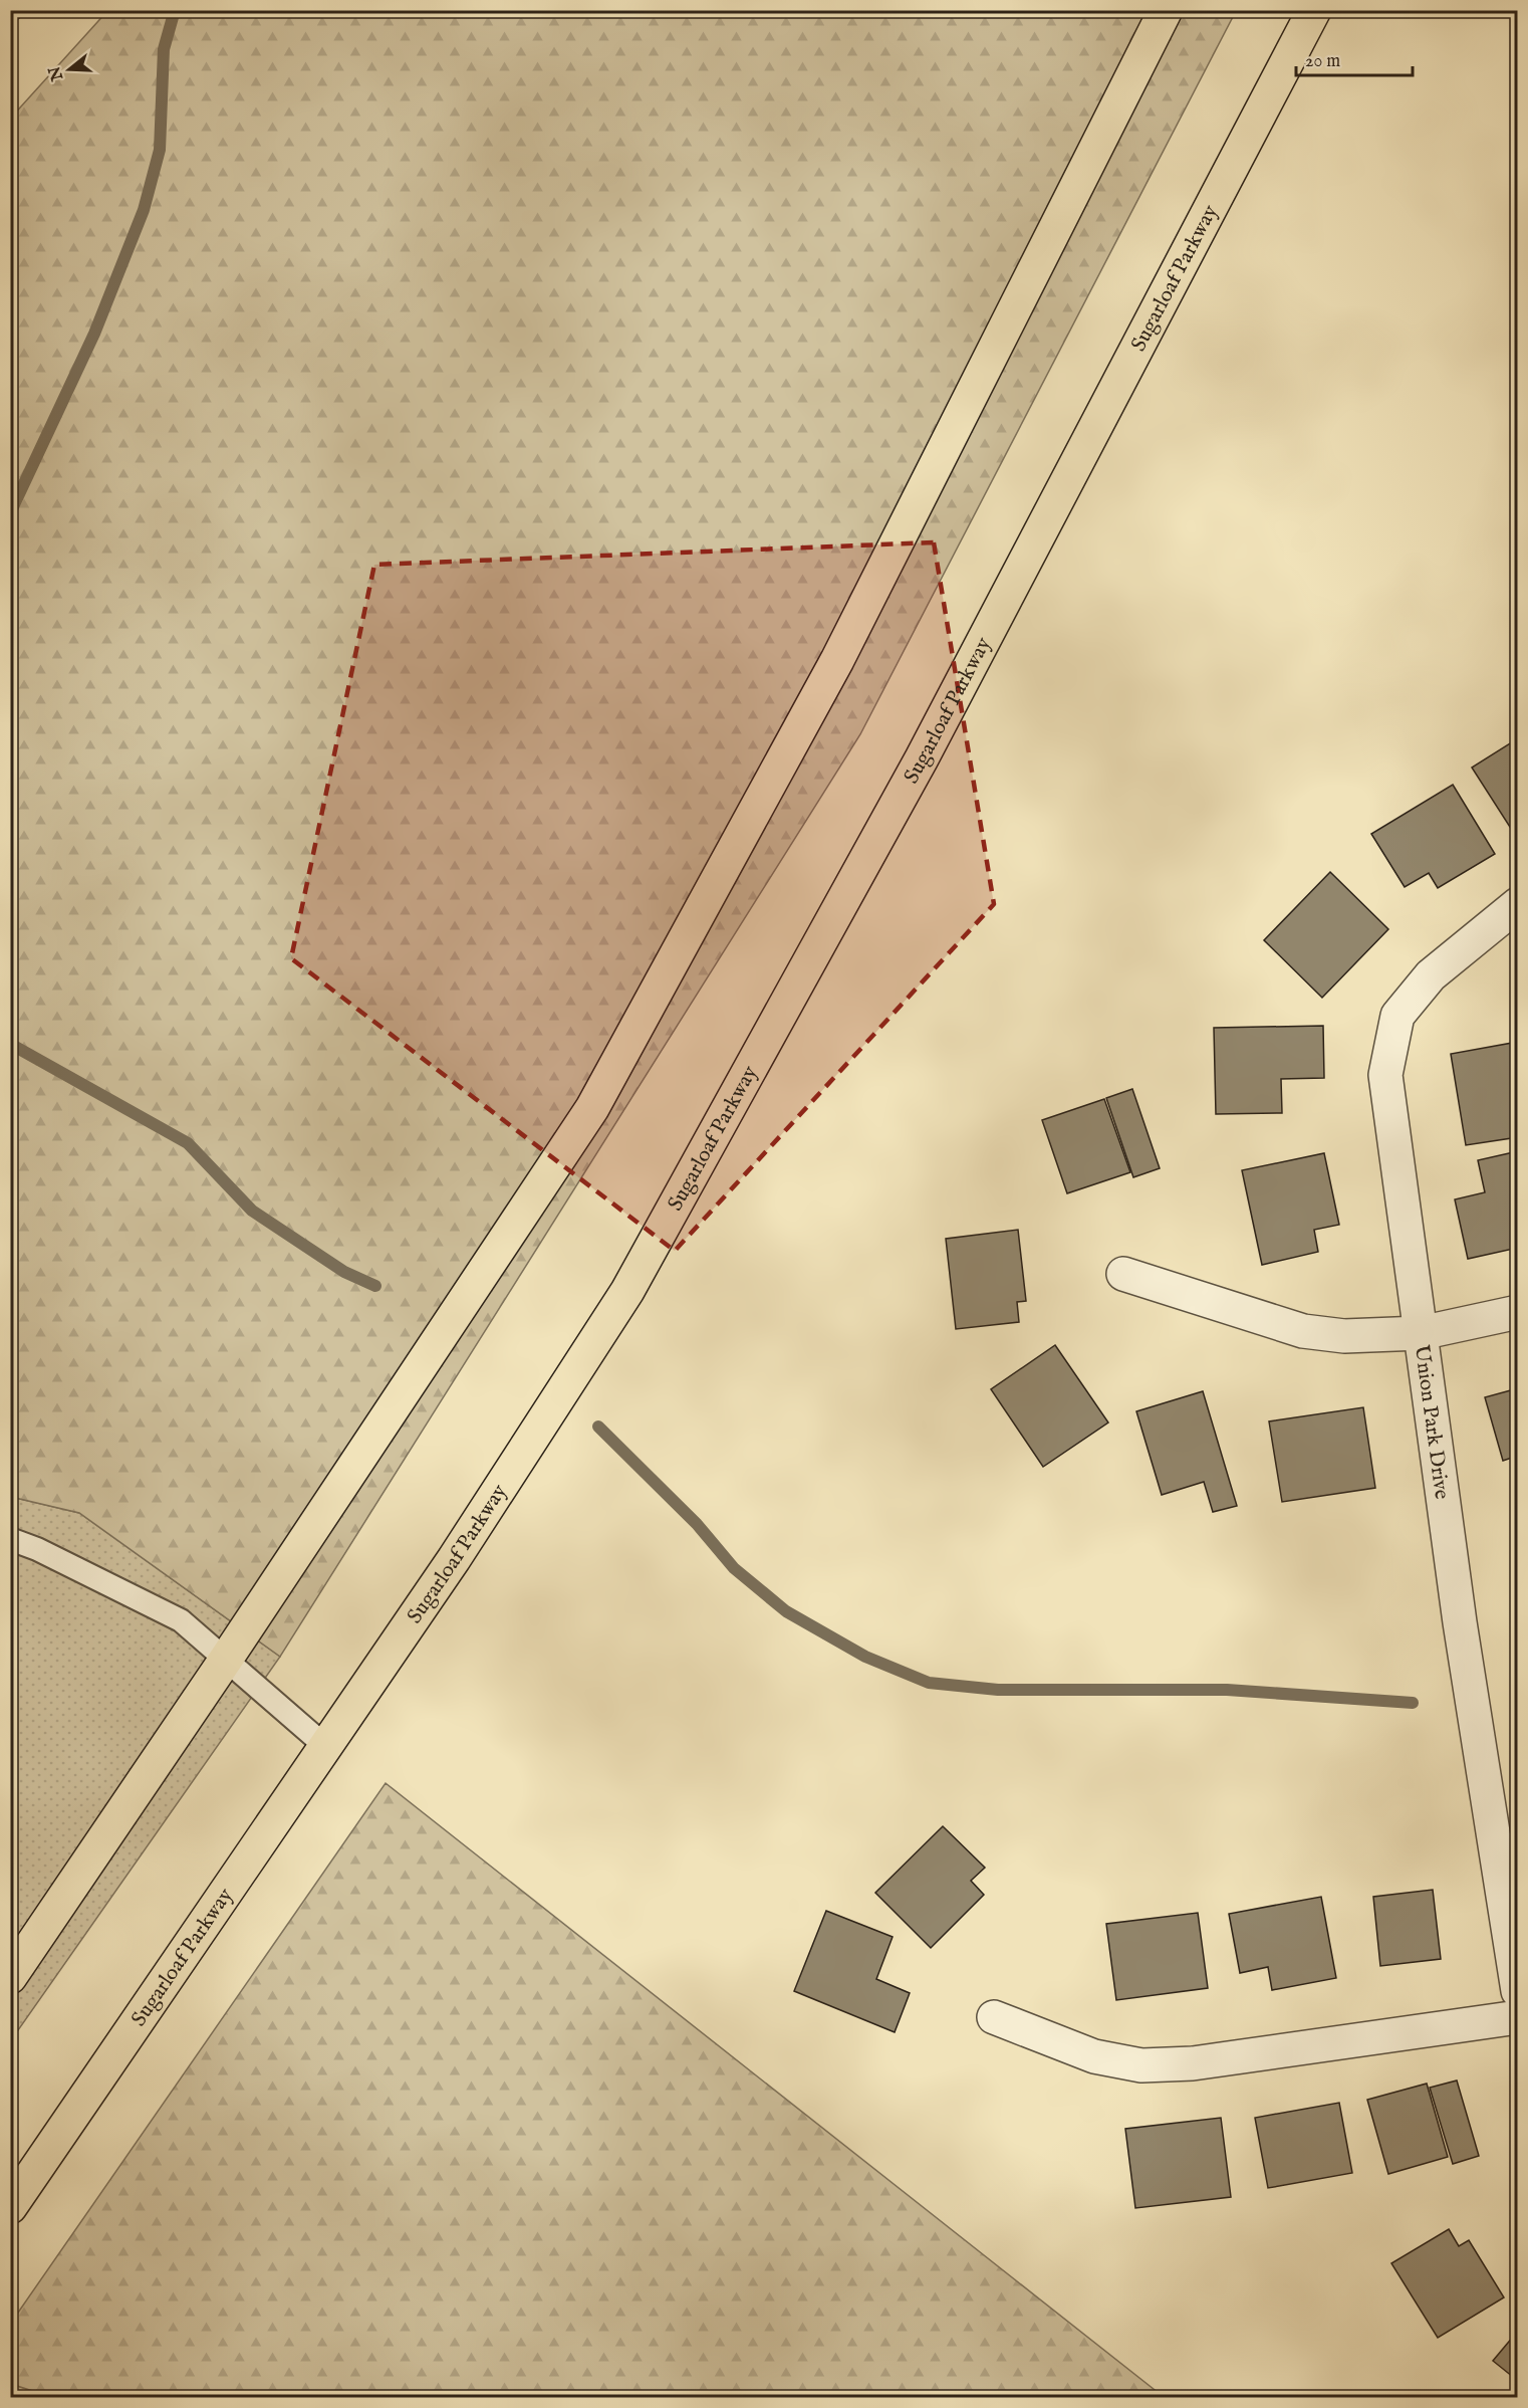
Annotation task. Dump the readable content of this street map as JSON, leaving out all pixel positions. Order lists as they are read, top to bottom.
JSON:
{
  "streets": {
    "main road": ["Sugarloaf Parkway"],
    "street": ["Union Park Drive"]
  },
  "scale_bar": "20 m",
  "north": "left"
}
